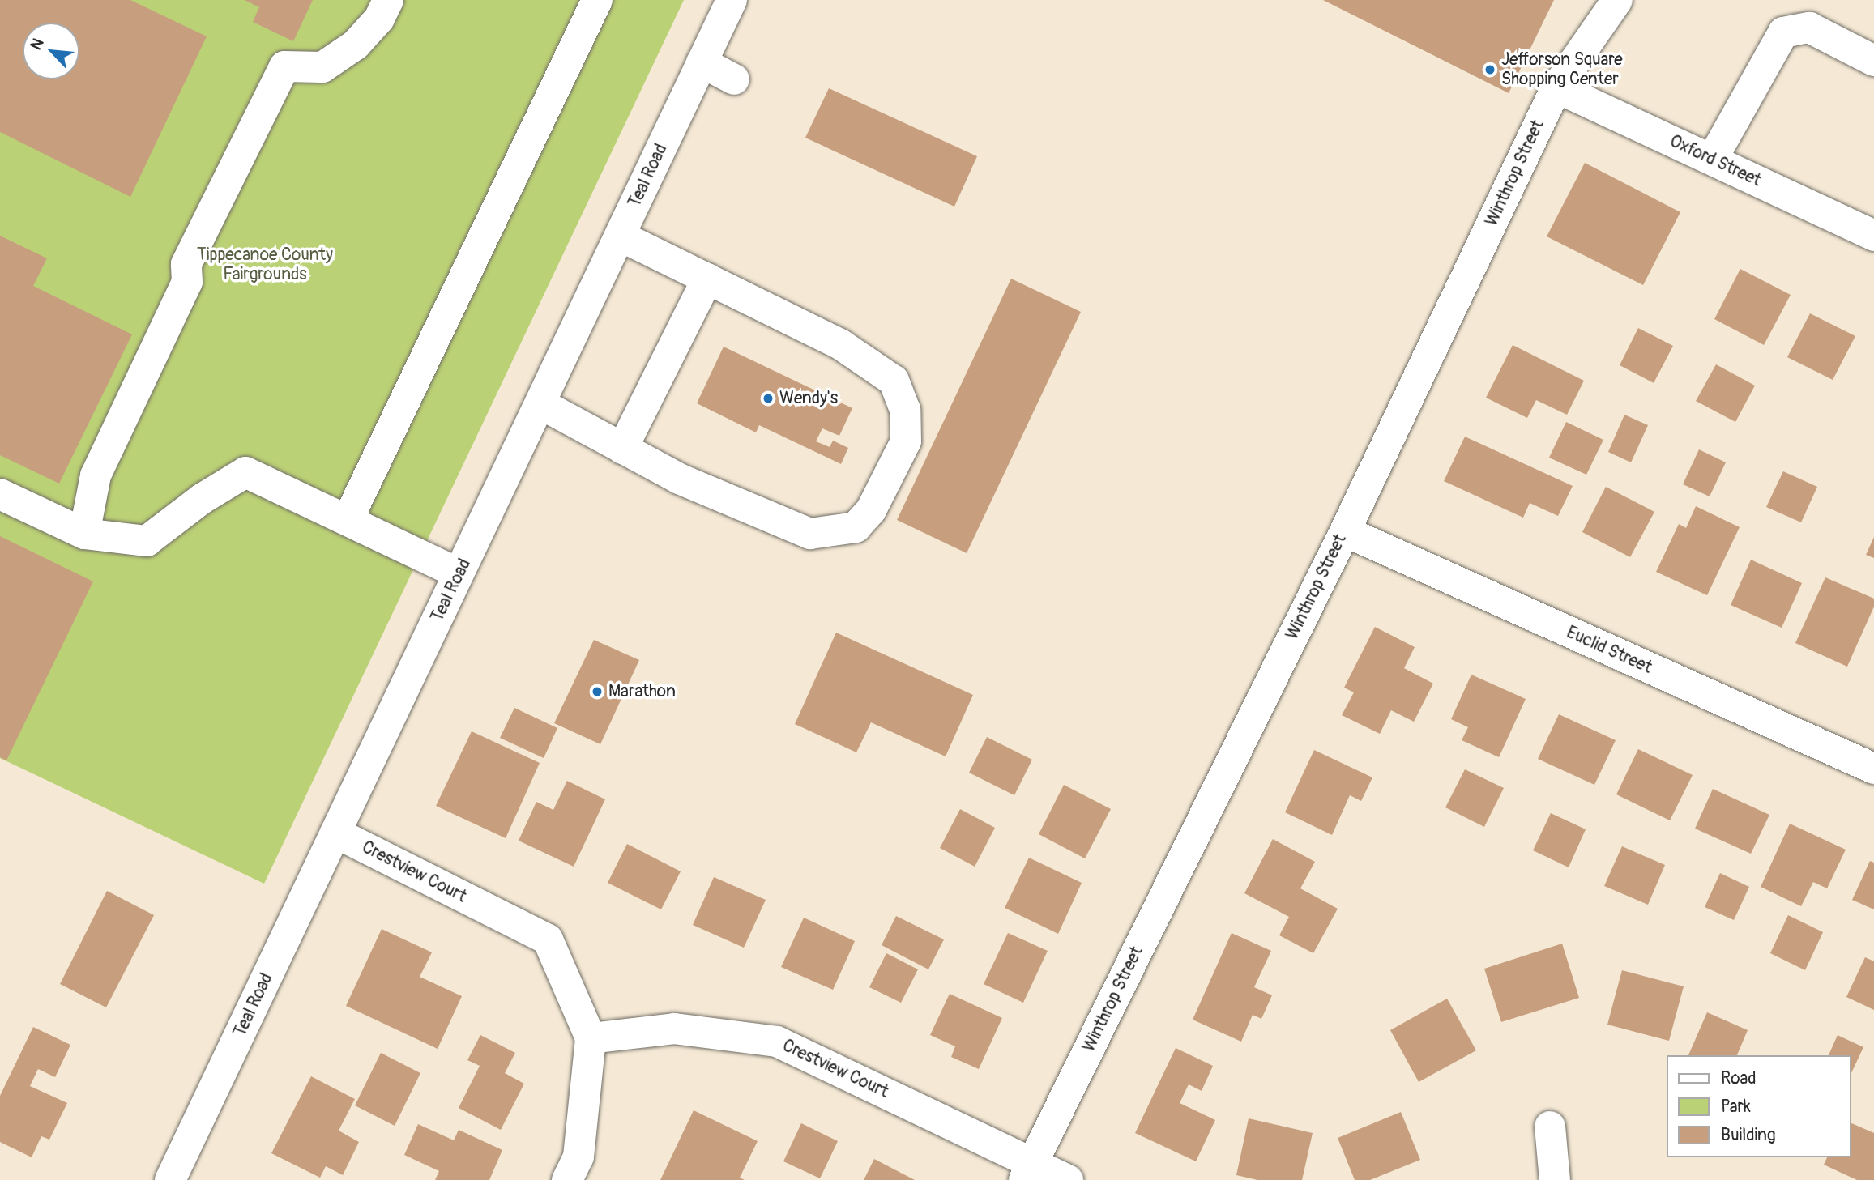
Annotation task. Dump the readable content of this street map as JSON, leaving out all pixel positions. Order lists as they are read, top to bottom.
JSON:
{
  "streets": {
    "street": [
      "Oxford Street",
      "Winthrop Street",
      "Teal Road",
      "Euclid Street",
      "Crestview Court"
    ]
  },
  "crossings": [
    ["Oxford Street", "Winthrop Street"],
    ["Winthrop Street", "Euclid Street"],
    ["Winthrop Street", "Crestview Court"],
    ["Teal Road", "Crestview Court"]
  ],
  "parks": ["Tippecanoe County Fairgrounds"],
  "places": ["Jefforson Square Shopping Center", "Wendy's", "Marathon"],
  "legend": ["Road", "Park", "Building"],
  "north": "top left"
}
